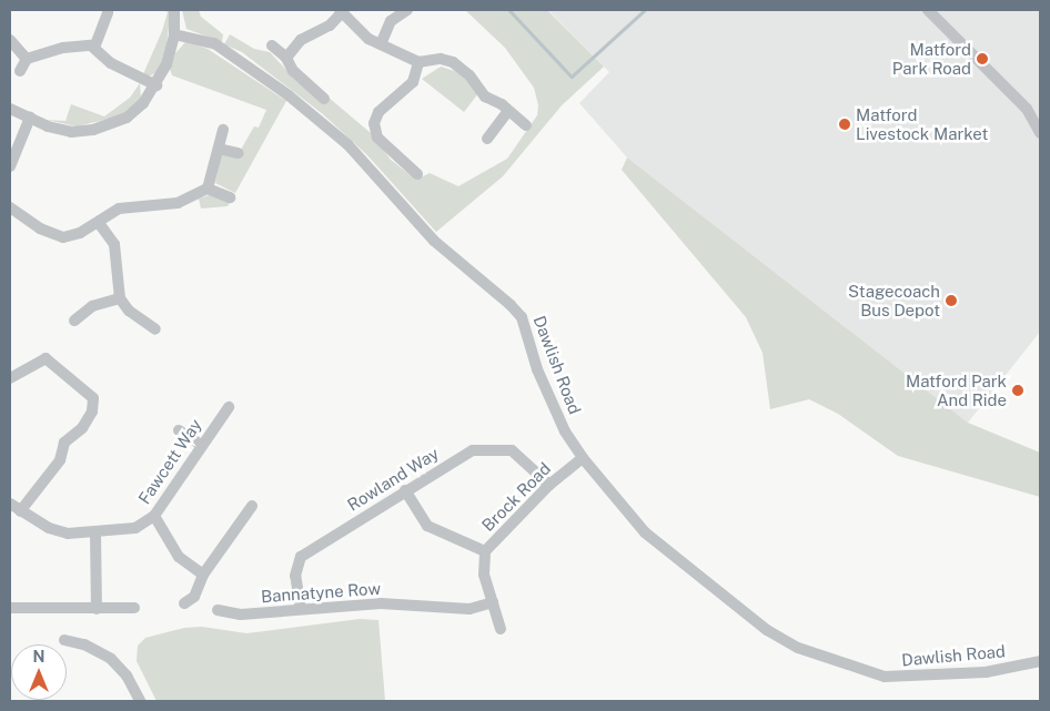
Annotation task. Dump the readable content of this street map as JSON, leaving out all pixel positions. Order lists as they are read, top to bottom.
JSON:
{
  "streets": {
    "street": [
      "Dawlish Road",
      "Fawcett Way",
      "Rowland Way",
      "Brock Road",
      "Bannatyne Row"
    ]
  },
  "crossings": [
    ["Dawlish Road", "Brock Road"],
    ["Rowland Way", "Brock Road"],
    ["Rowland Way", "Bannatyne Row"],
    ["Brock Road", "Bannatyne Row"]
  ],
  "places": [
    "Matford Park Road",
    "Matford Livestock Market",
    "Stagecoach Bus Depot",
    "Matford Park And Ride"
  ],
  "north": "top"
}
